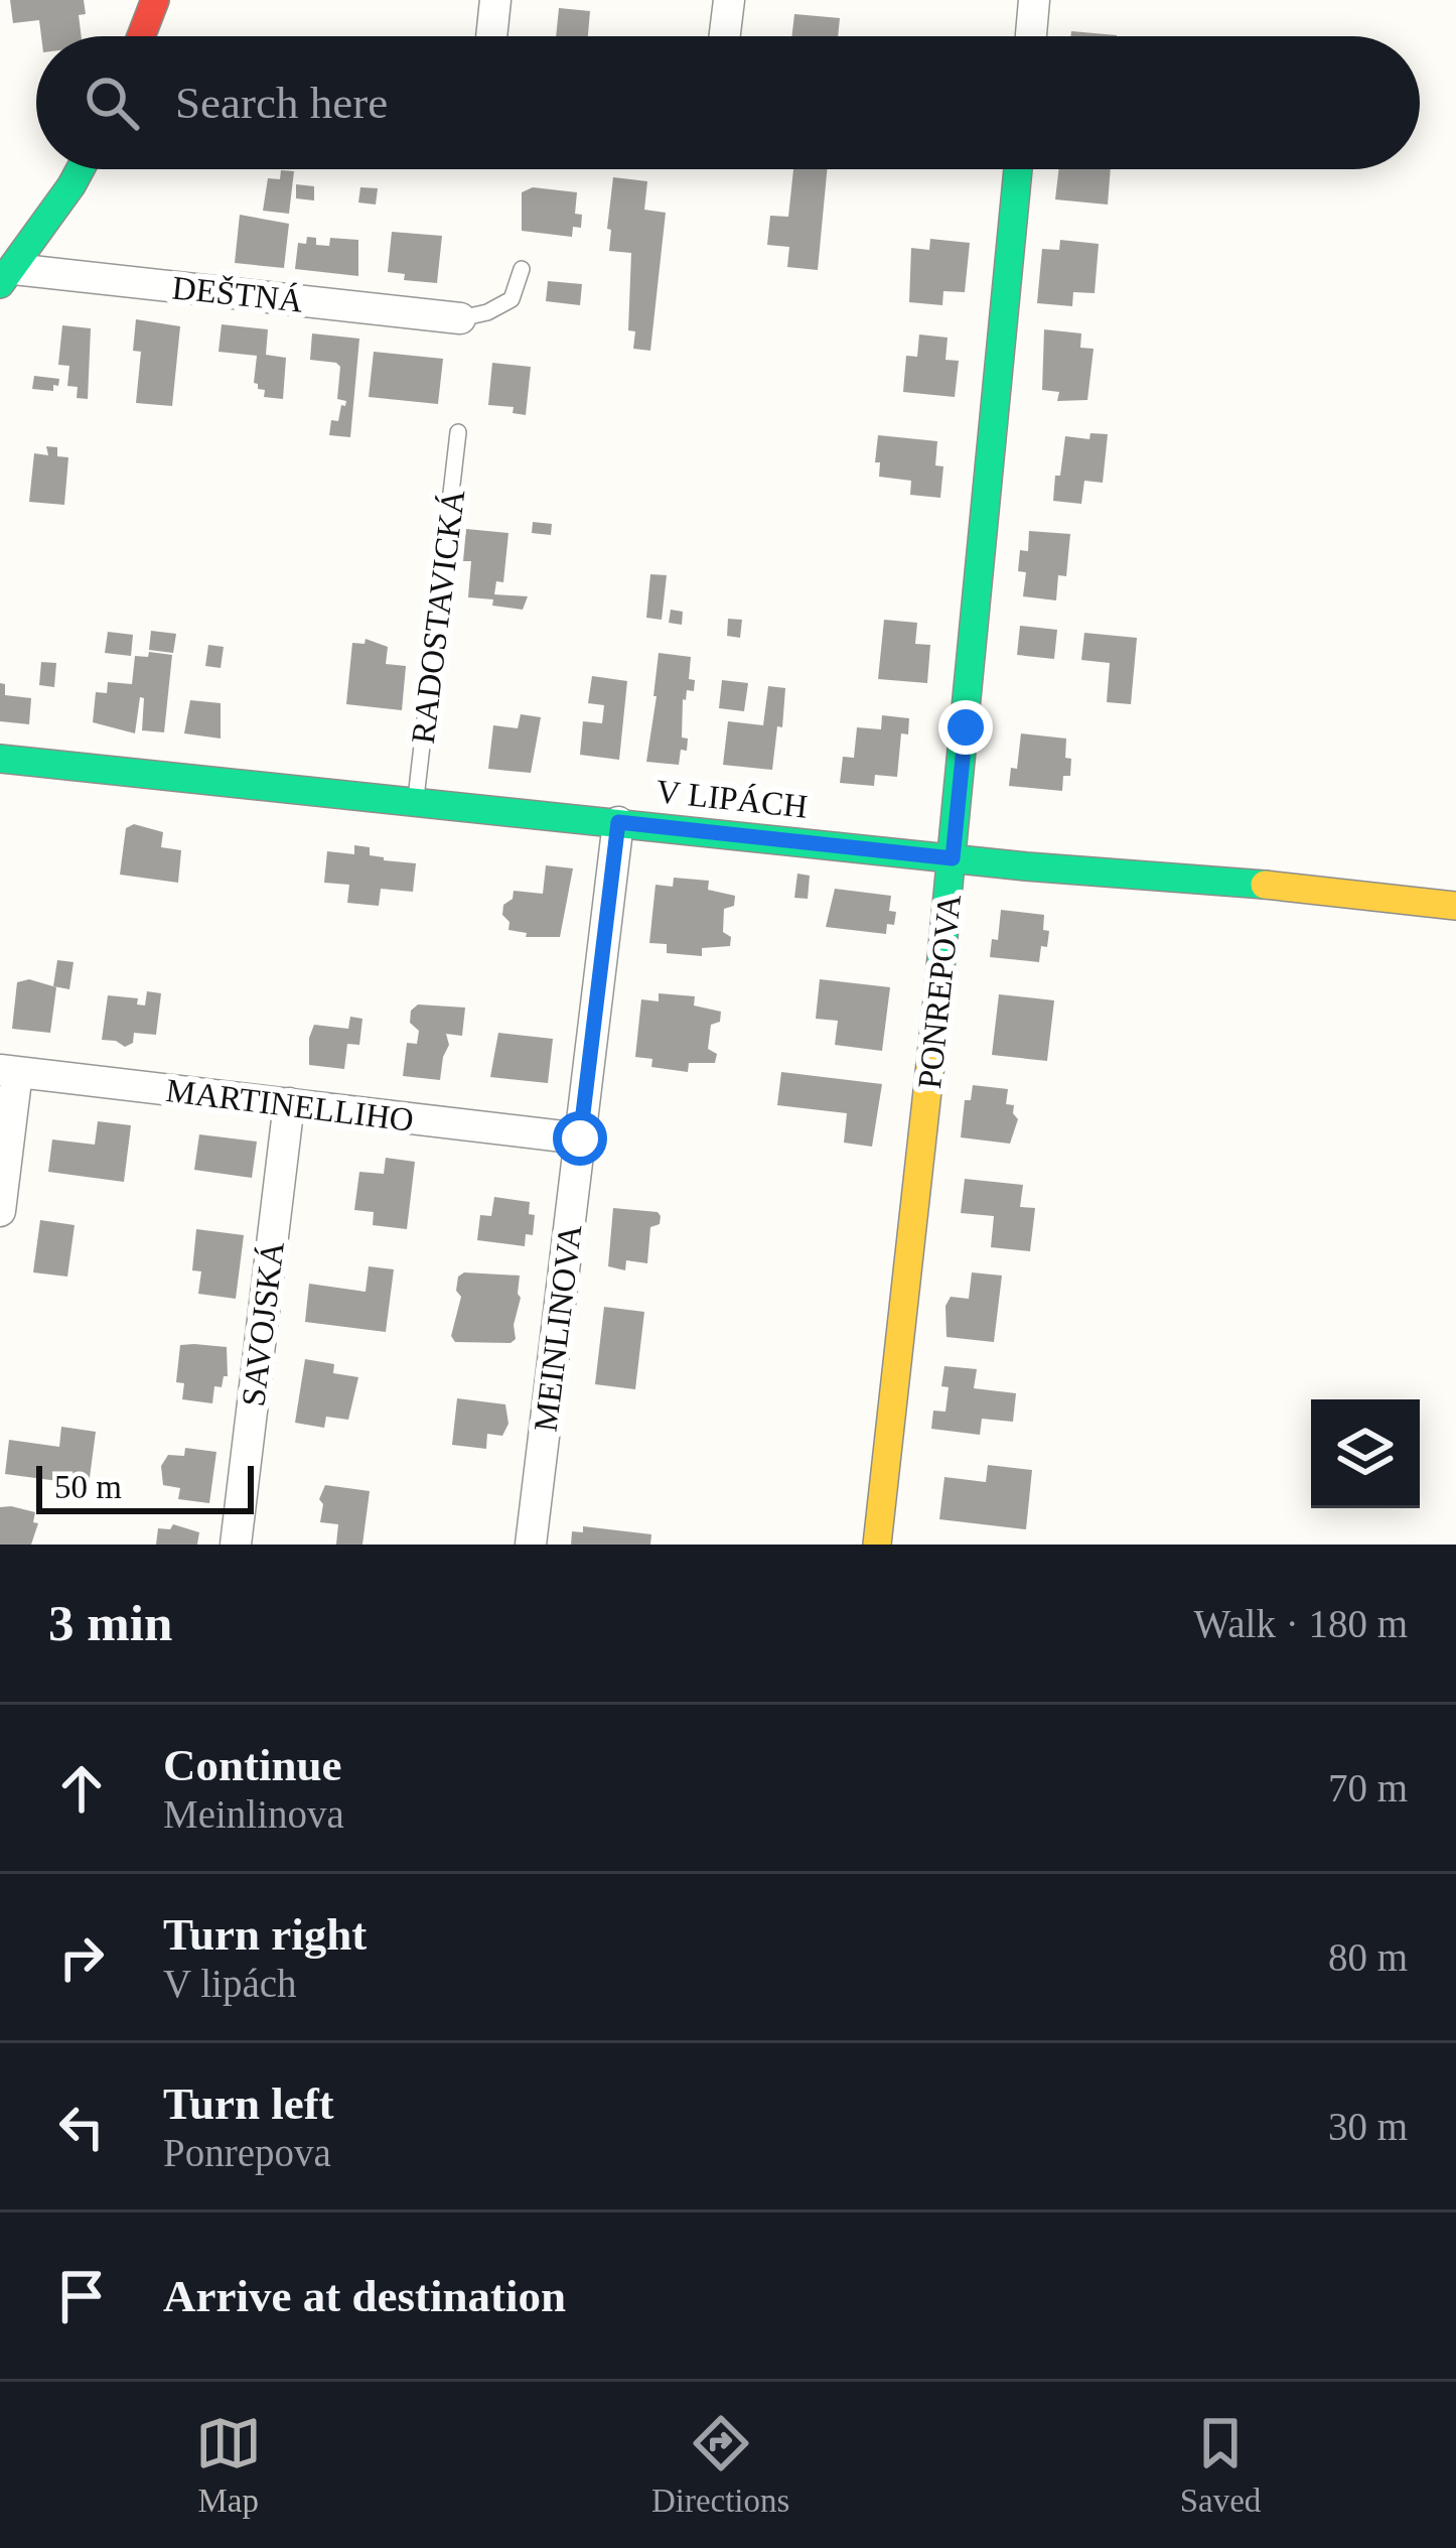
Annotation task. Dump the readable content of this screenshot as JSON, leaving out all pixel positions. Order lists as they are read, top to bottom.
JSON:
{
  "streets": {
    "street": [
      "DEŠTNÁ",
      "V LIPÁCH",
      "PONREPOVA",
      "MARTINELLIHO",
      "SAVOJSKÁ",
      "MEINLINOVA"
    ],
    "lane": ["RADOSTAVICKÁ"]
  },
  "crossings": [
    ["RADOSTAVICKÁ", "V LIPÁCH"],
    ["V LIPÁCH", "PONREPOVA"],
    ["V LIPÁCH", "MEINLINOVA"],
    ["MARTINELLIHO", "SAVOJSKÁ"],
    ["MARTINELLIHO", "MEINLINOVA"]
  ],
  "scale_bar": "50 m",
  "page": {
    "search": "Search here",
    "scale": "50 m",
    "heading": ["3 min", "Walk · 180 m"],
    "list": [
      ["Continue", "Meinlinova", "70 m"],
      ["Turn right", "V lipách", "80 m"],
      ["Turn left", "Ponrepova", "30 m"],
      "Arrive at destination"
    ],
    "nav": ["Map", "Directions", "Saved"]
  }
}
